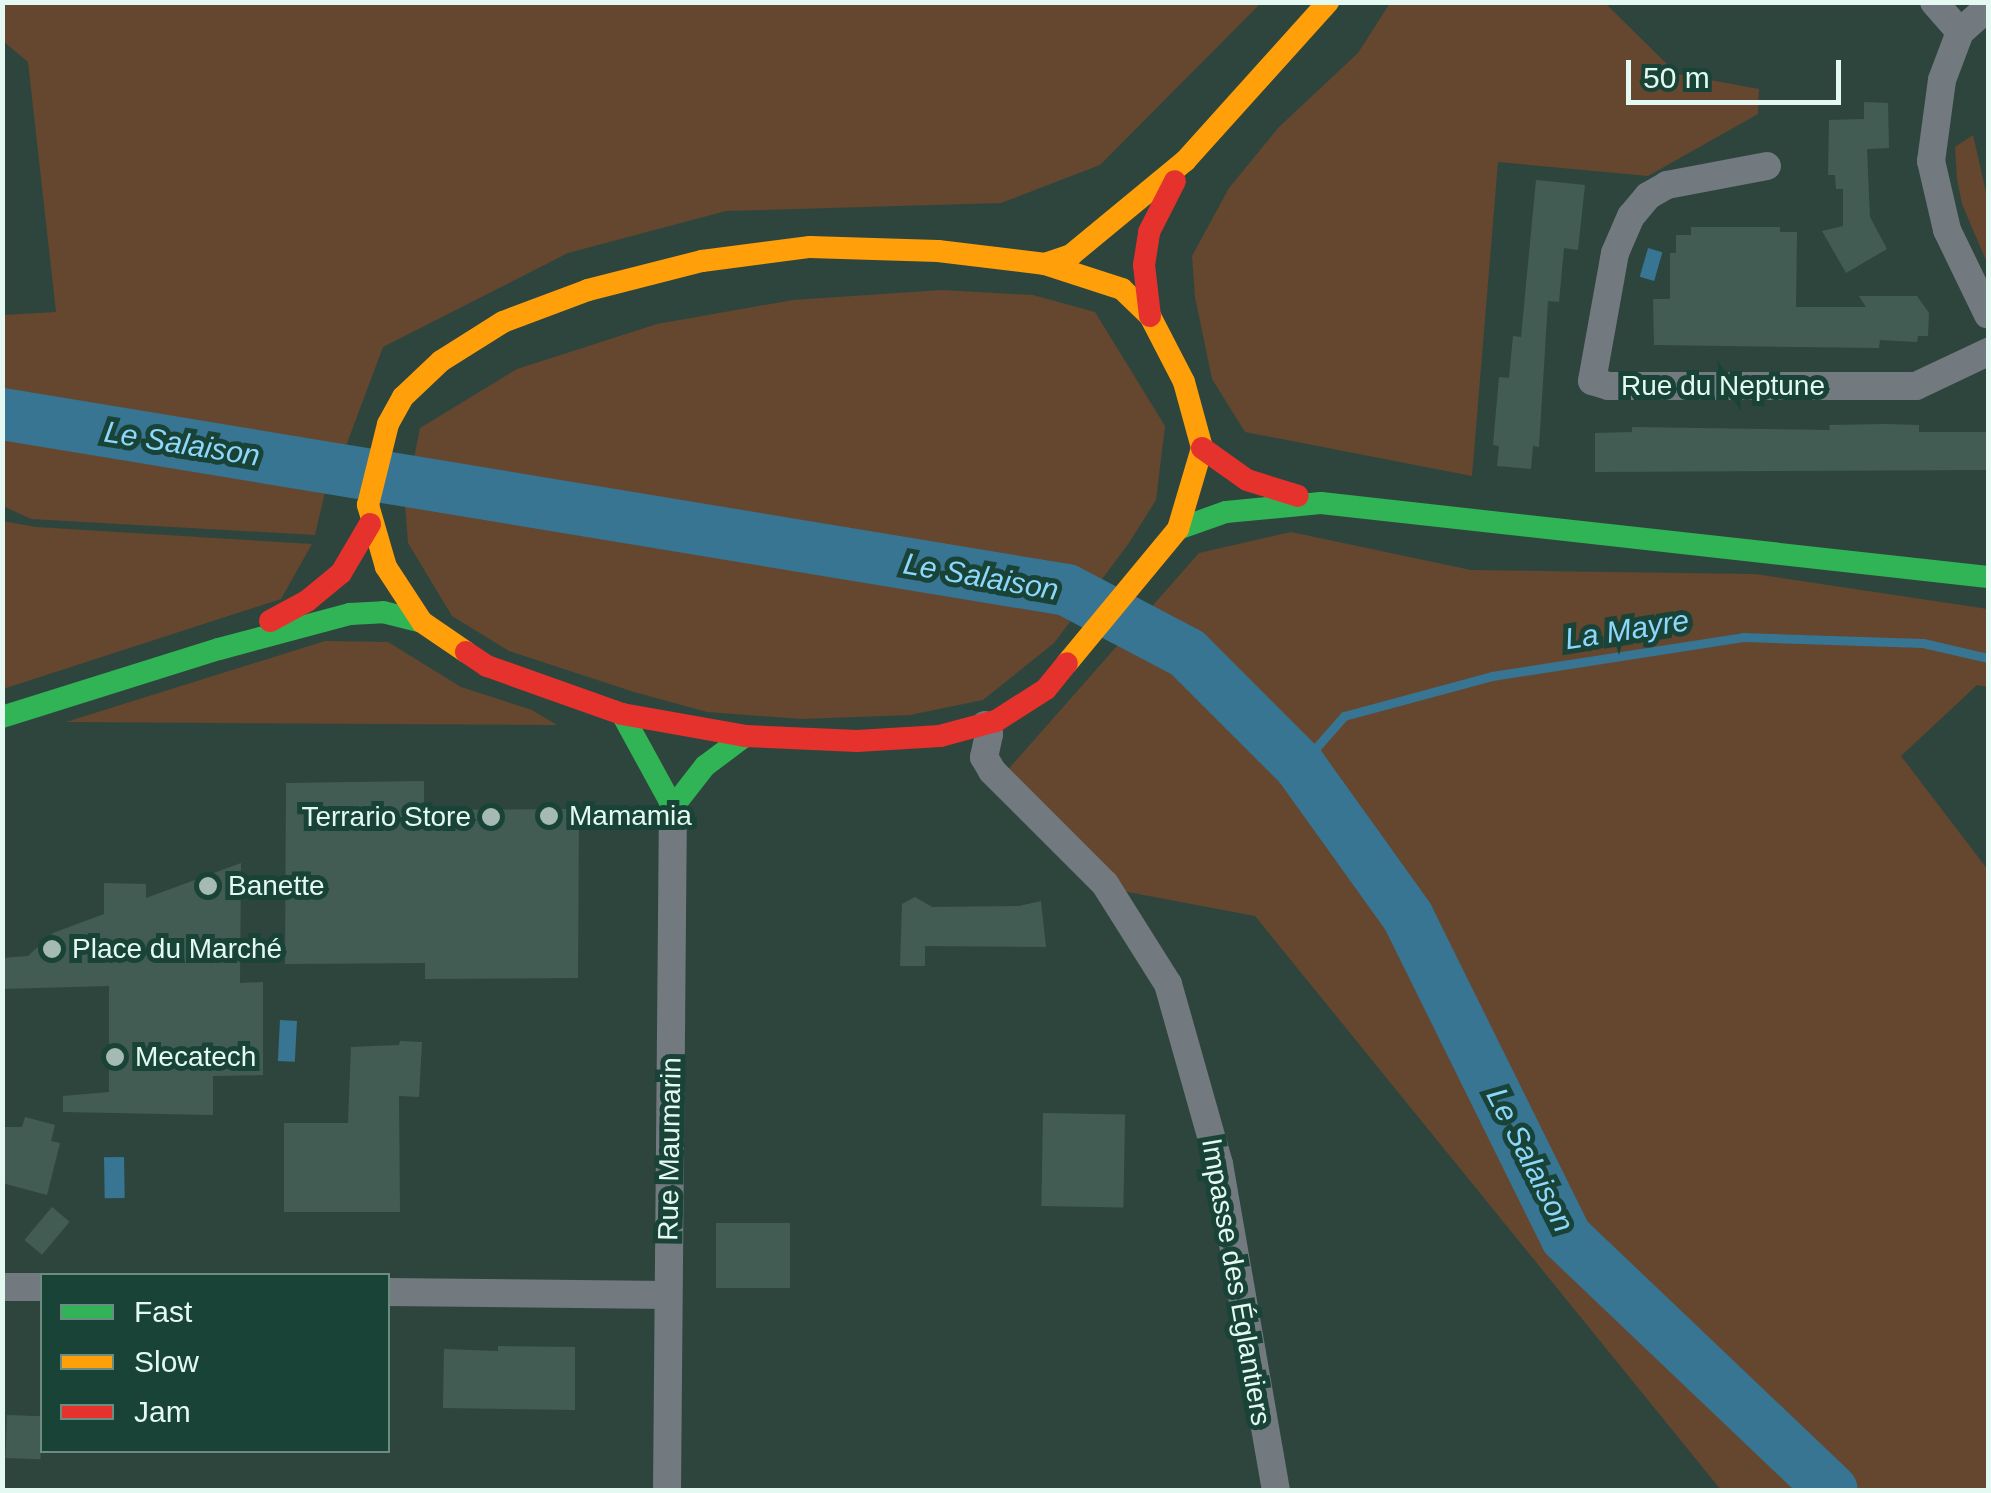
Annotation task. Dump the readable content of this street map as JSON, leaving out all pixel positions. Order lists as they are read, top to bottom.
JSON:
{
  "streets": {
    "street": ["Rue du Neptune", "Rue Maumarin", "Impasse des Églantiers"]
  },
  "water": ["Le Salaison", "La Mayre"],
  "places": [
    "Mamamia",
    "Terrario Store",
    "Banette",
    "Place du Marché",
    "Mecatech"
  ],
  "legend": ["Fast", "Slow", "Jam"],
  "scale_bar": "50 m"
}
